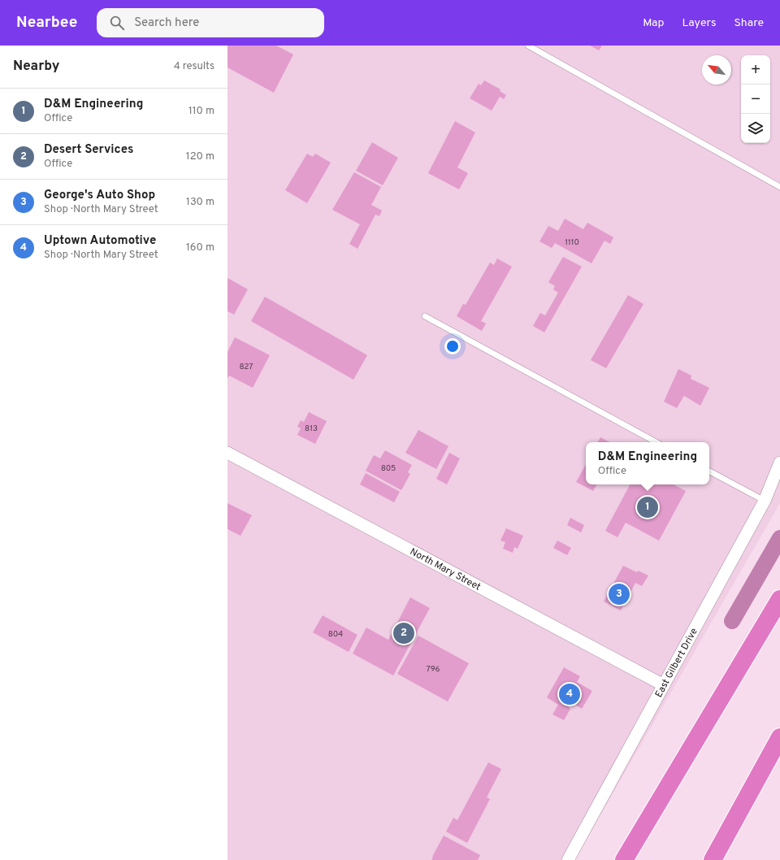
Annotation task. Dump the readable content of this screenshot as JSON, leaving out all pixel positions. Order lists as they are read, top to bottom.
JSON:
{
  "streets": {
    "street": ["North Mary Street", "East Gilbert Drive"]
  },
  "crossings": [
    ["North Mary Street", "East Gilbert Drive"]
  ],
  "house_numbers": [
    "1110",
    "827",
    "813",
    "805",
    "804",
    "796"
  ],
  "north": "top left",
  "page": {
    "header": "Nearbee",
    "search": "Search here",
    "nav": ["Map", "Layers", "Share"],
    "heading": ["Nearby", "4 results"],
    "map_buttons": ["+", "−"],
    "list": [
      {
        "mark": "1",
        "name": "D&M Engineering",
        "note": "Office",
        "value": "110 m"
      },
      {
        "mark": "2",
        "name": "Desert Services",
        "note": "Office",
        "value": "120 m"
      },
      {
        "mark": "3",
        "name": "George's Auto Shop",
        "note": "Shop · North Mary Street",
        "value": "130 m"
      },
      {
        "mark": "4",
        "name": "Uptown Automotive",
        "note": "Shop · North Mary Street",
        "value": "160 m"
      }
    ],
    "popup": ["D&M Engineering", "Office"],
    "pins": [
      "1",
      "3",
      "2",
      "4"
    ]
  }
}
